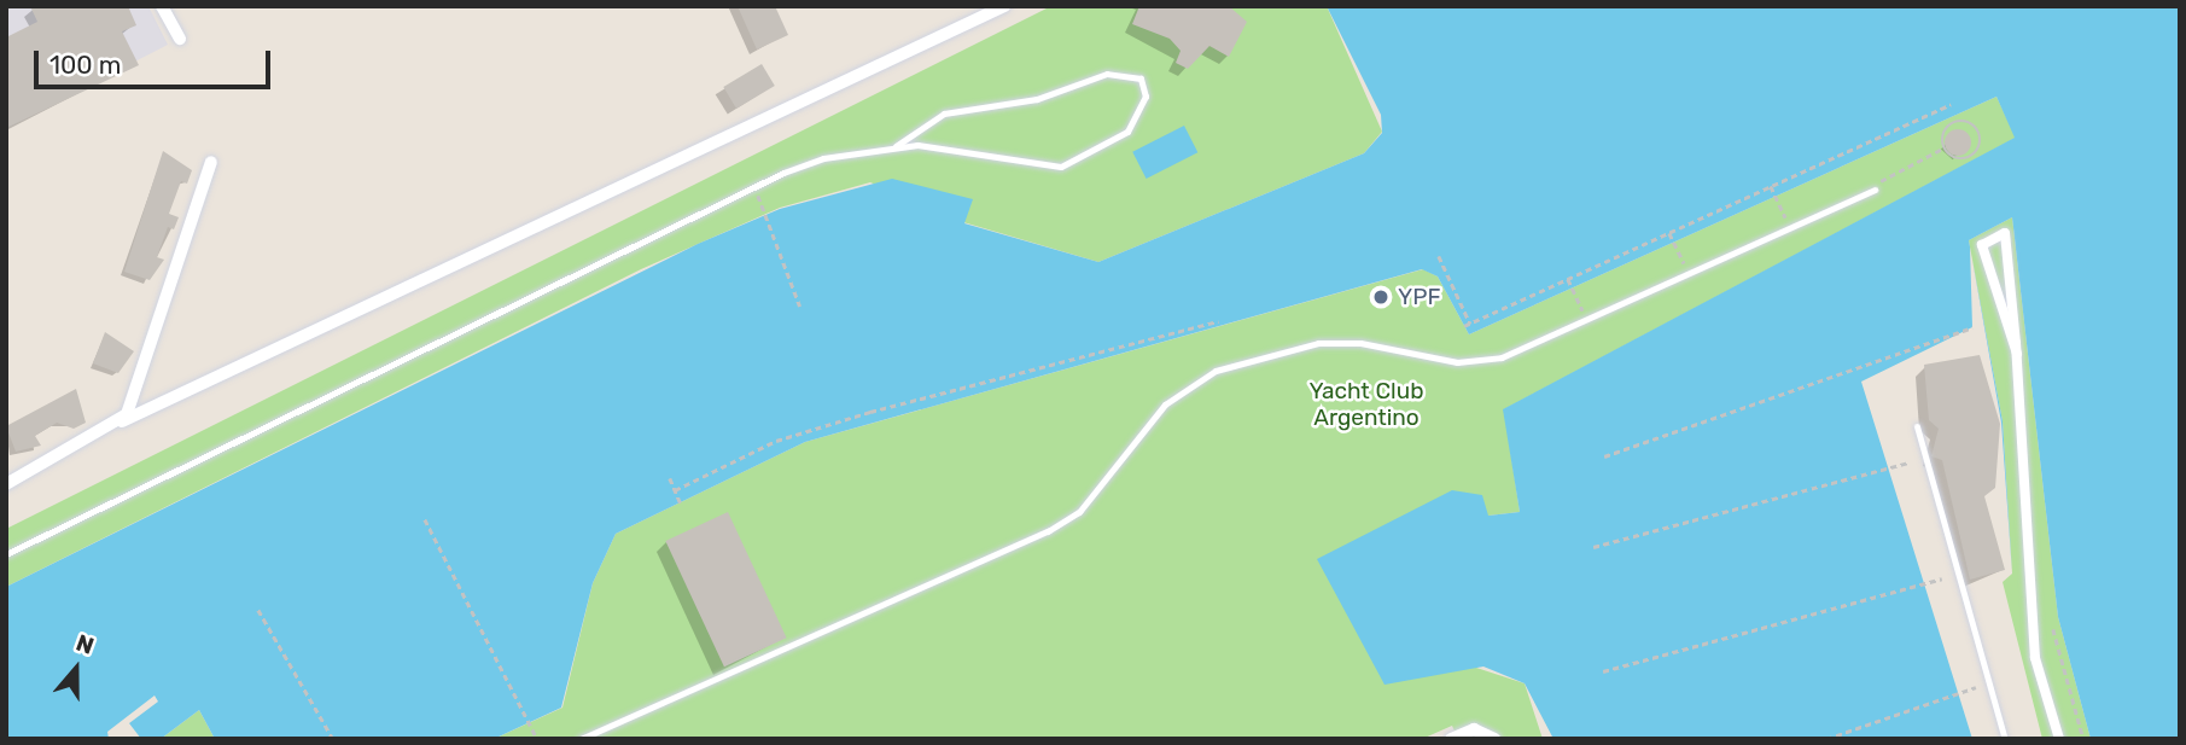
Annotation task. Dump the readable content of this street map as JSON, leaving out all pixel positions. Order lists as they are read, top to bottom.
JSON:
{
  "parks": ["Yacht Club Argentino"],
  "places": ["YPF"],
  "scale_bar": "100 m",
  "north": "top"
}
